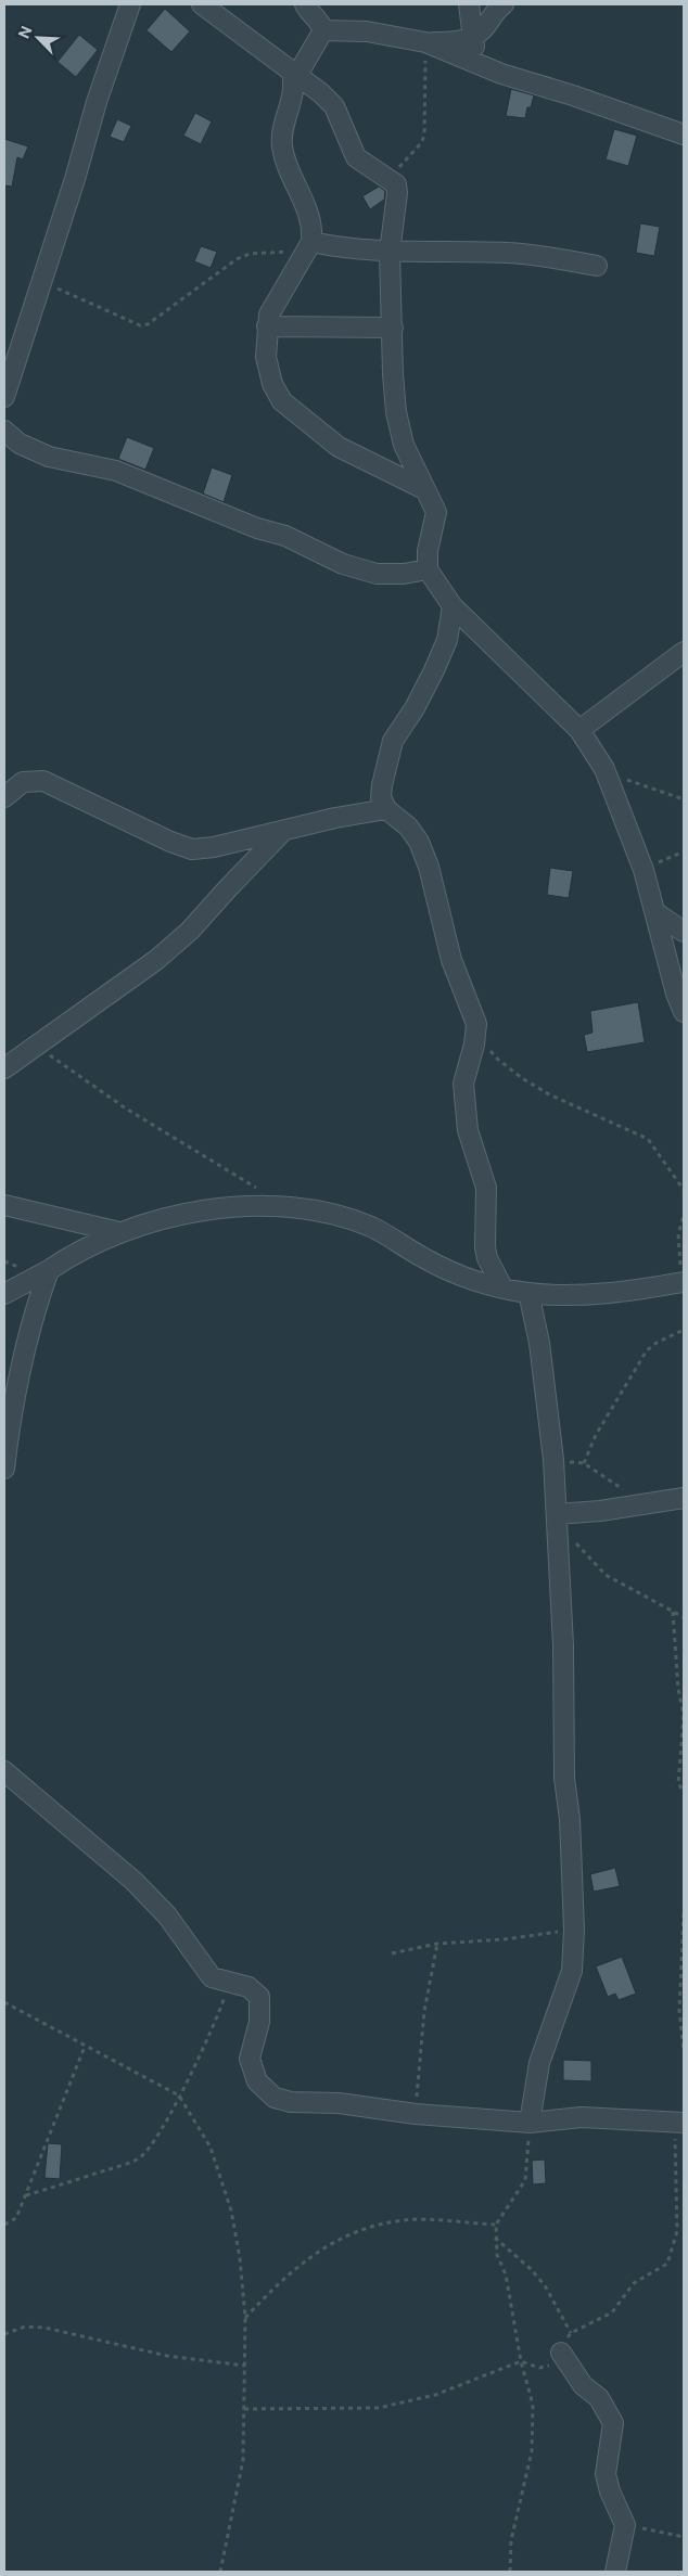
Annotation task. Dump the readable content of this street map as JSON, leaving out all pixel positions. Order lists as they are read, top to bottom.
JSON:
{
  "north": "top left"
}
